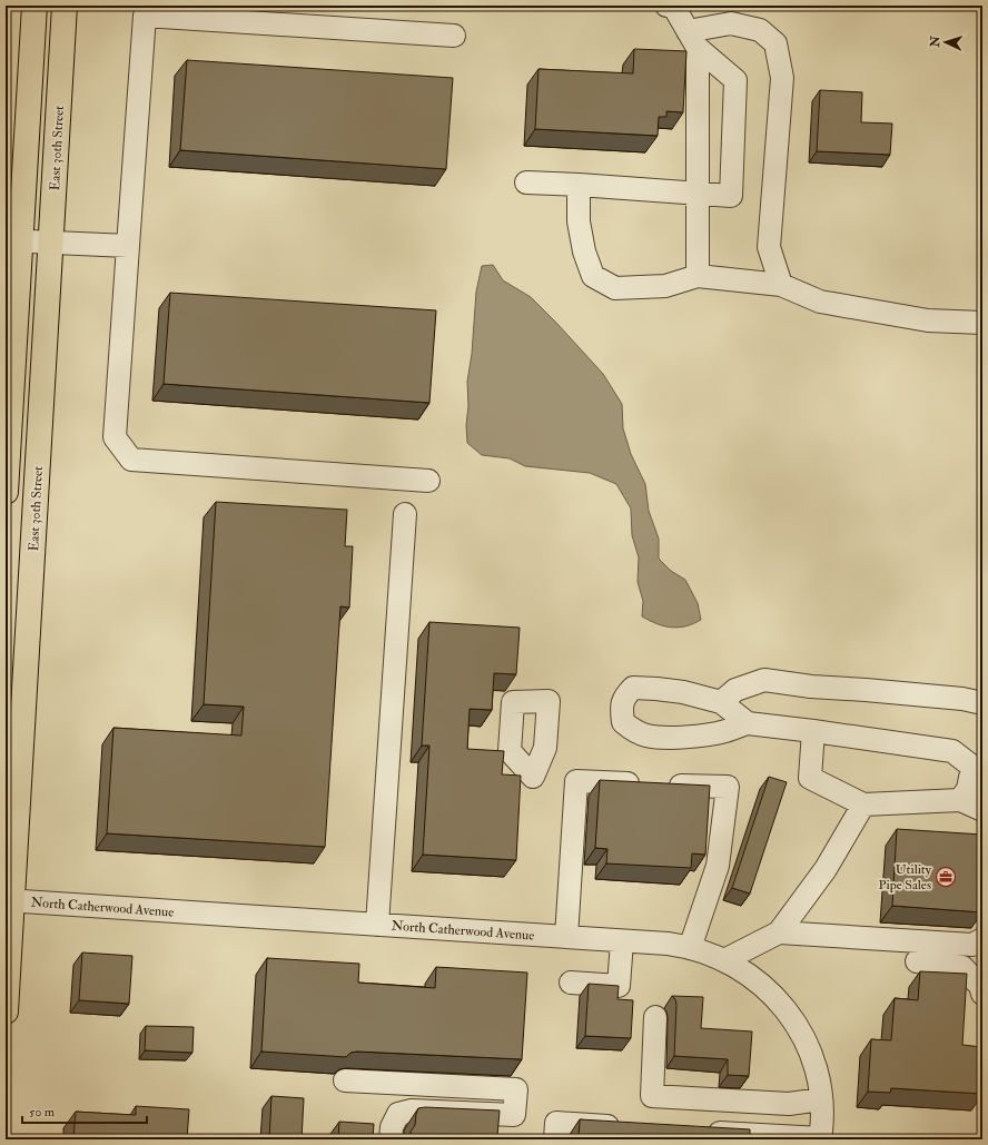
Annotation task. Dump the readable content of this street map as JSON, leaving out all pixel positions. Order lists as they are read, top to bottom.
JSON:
{
  "streets": {
    "main road": ["East 30th Street"],
    "street": ["North Catherwood Avenue"]
  },
  "crossings": [
    ["East 30th Street", "North Catherwood Avenue"]
  ],
  "places": {
    "office": ["Utility Pipe Sales"]
  },
  "scale_bar": "50 m",
  "north": "left"
}
